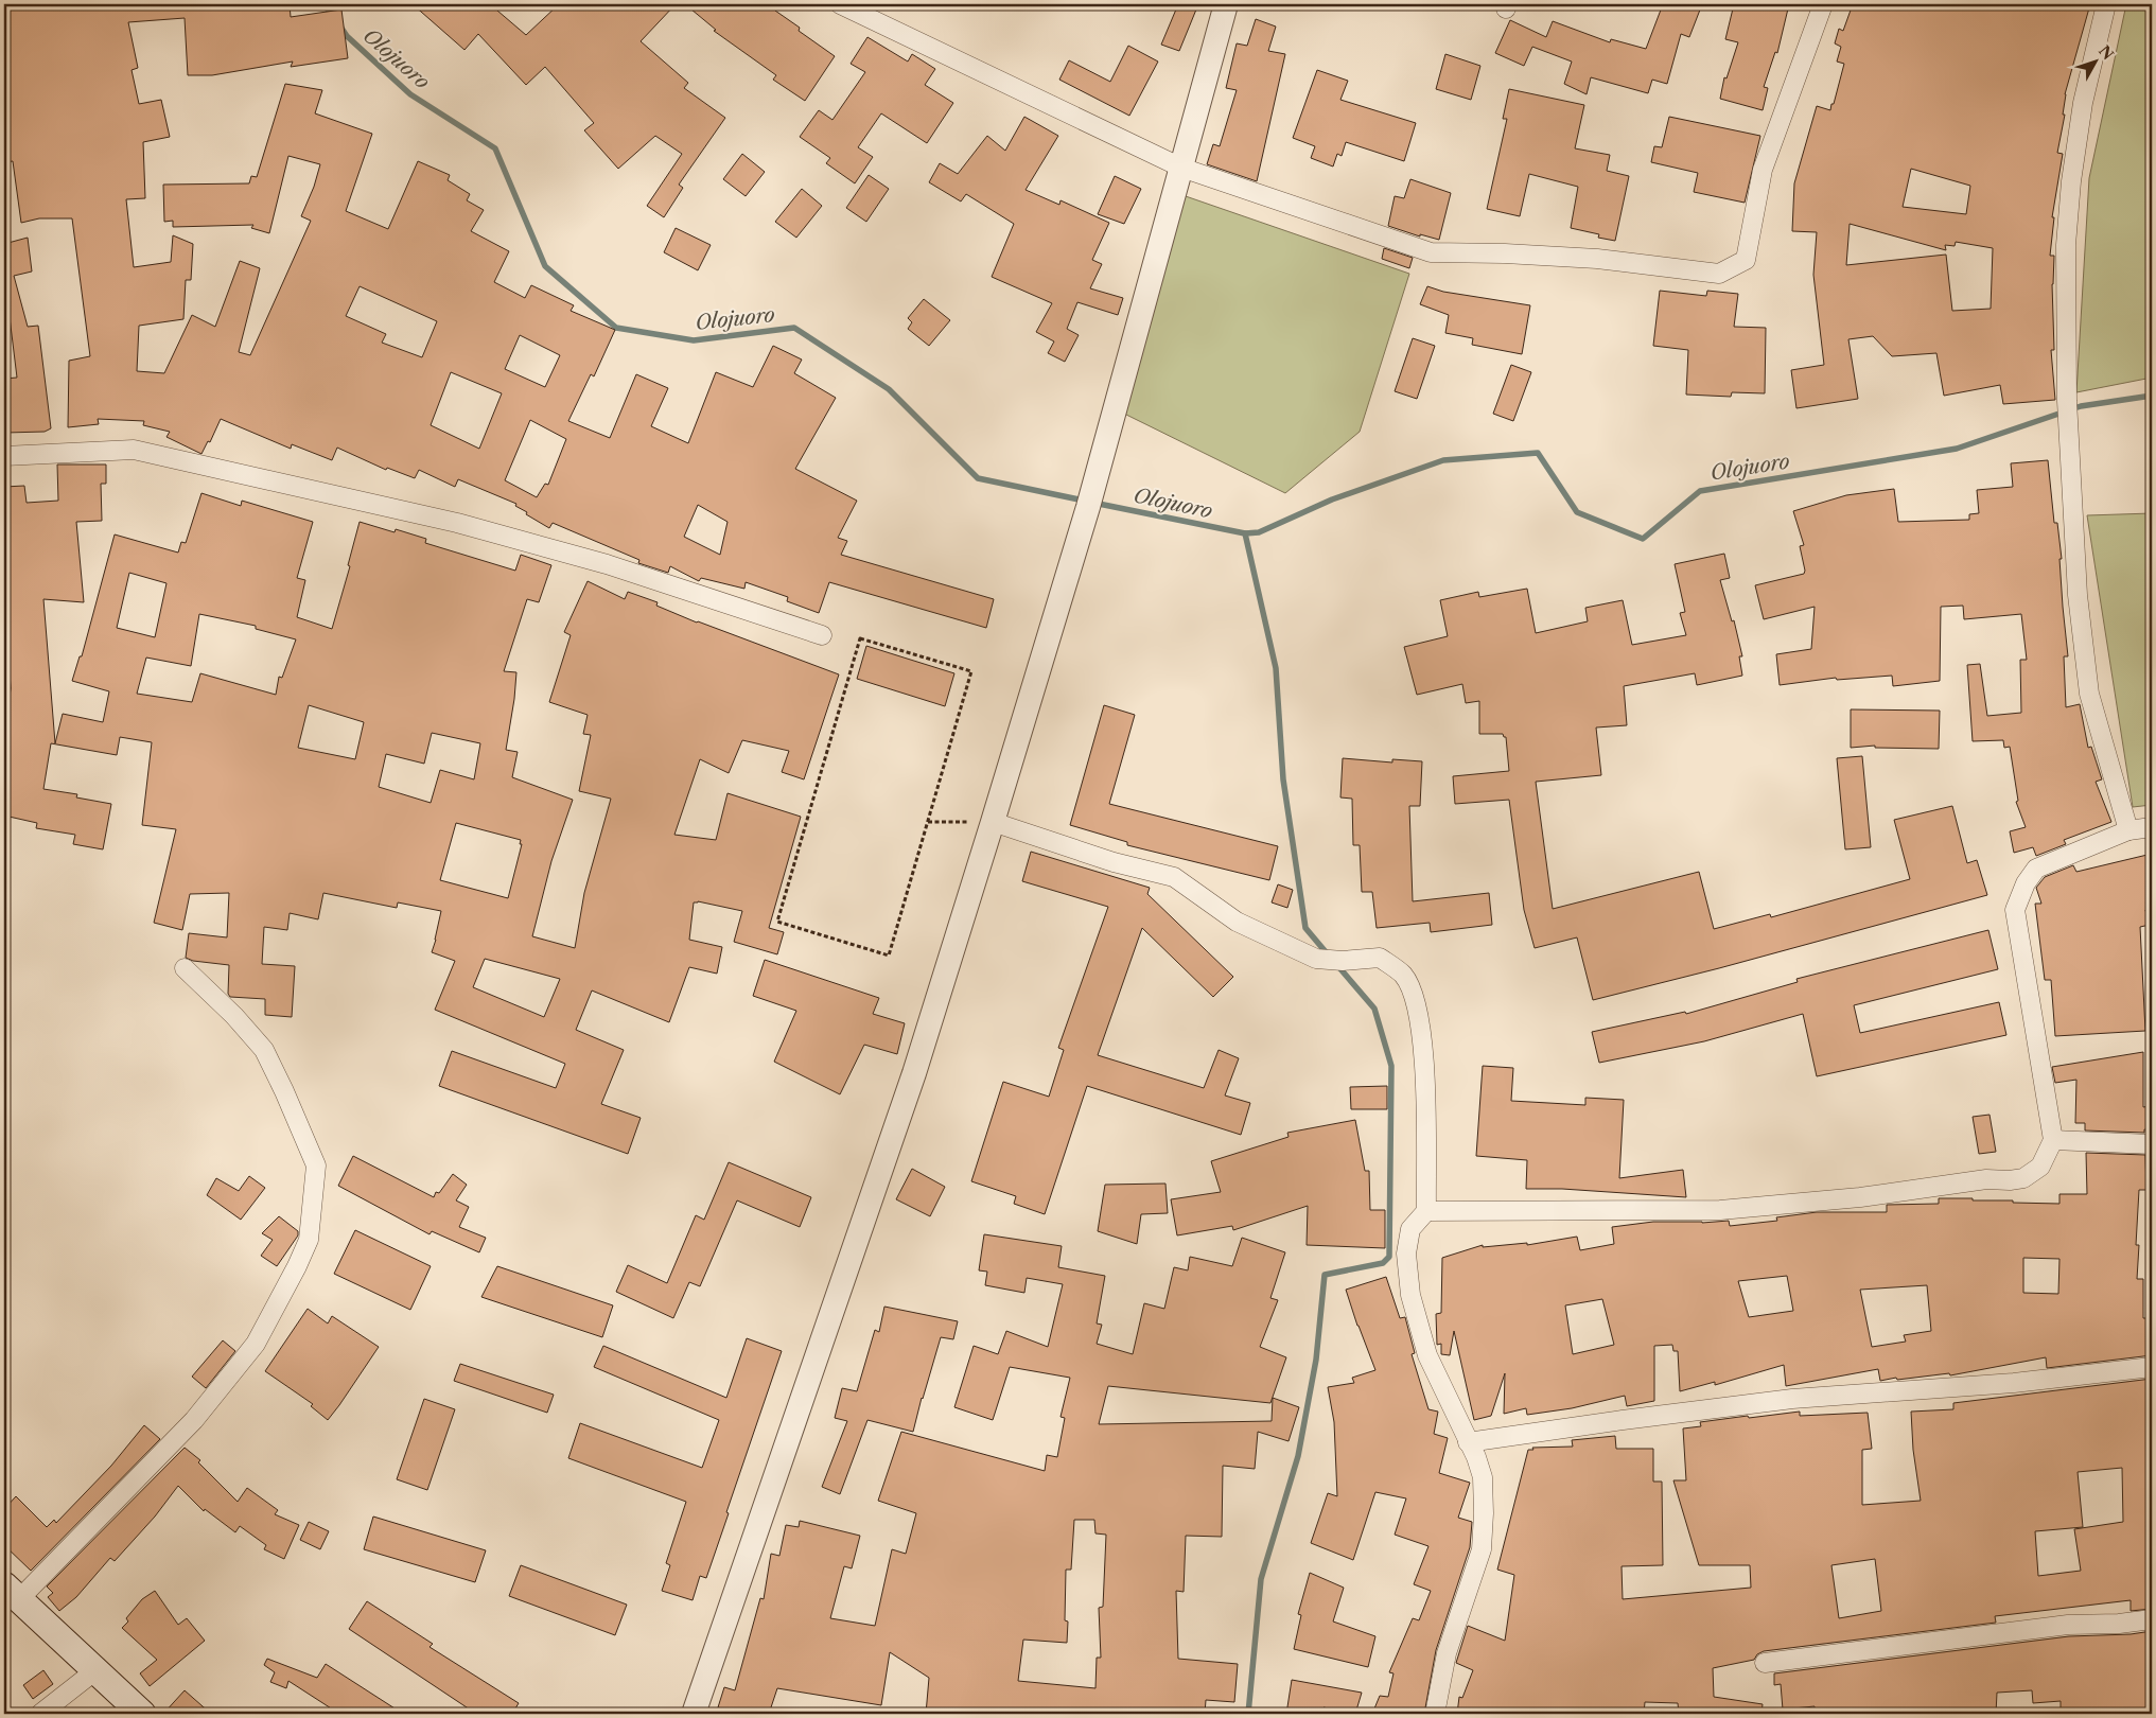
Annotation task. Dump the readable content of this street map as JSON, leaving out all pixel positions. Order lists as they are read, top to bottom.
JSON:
{
  "water": ["Olojuoro"],
  "north": "top right"
}
